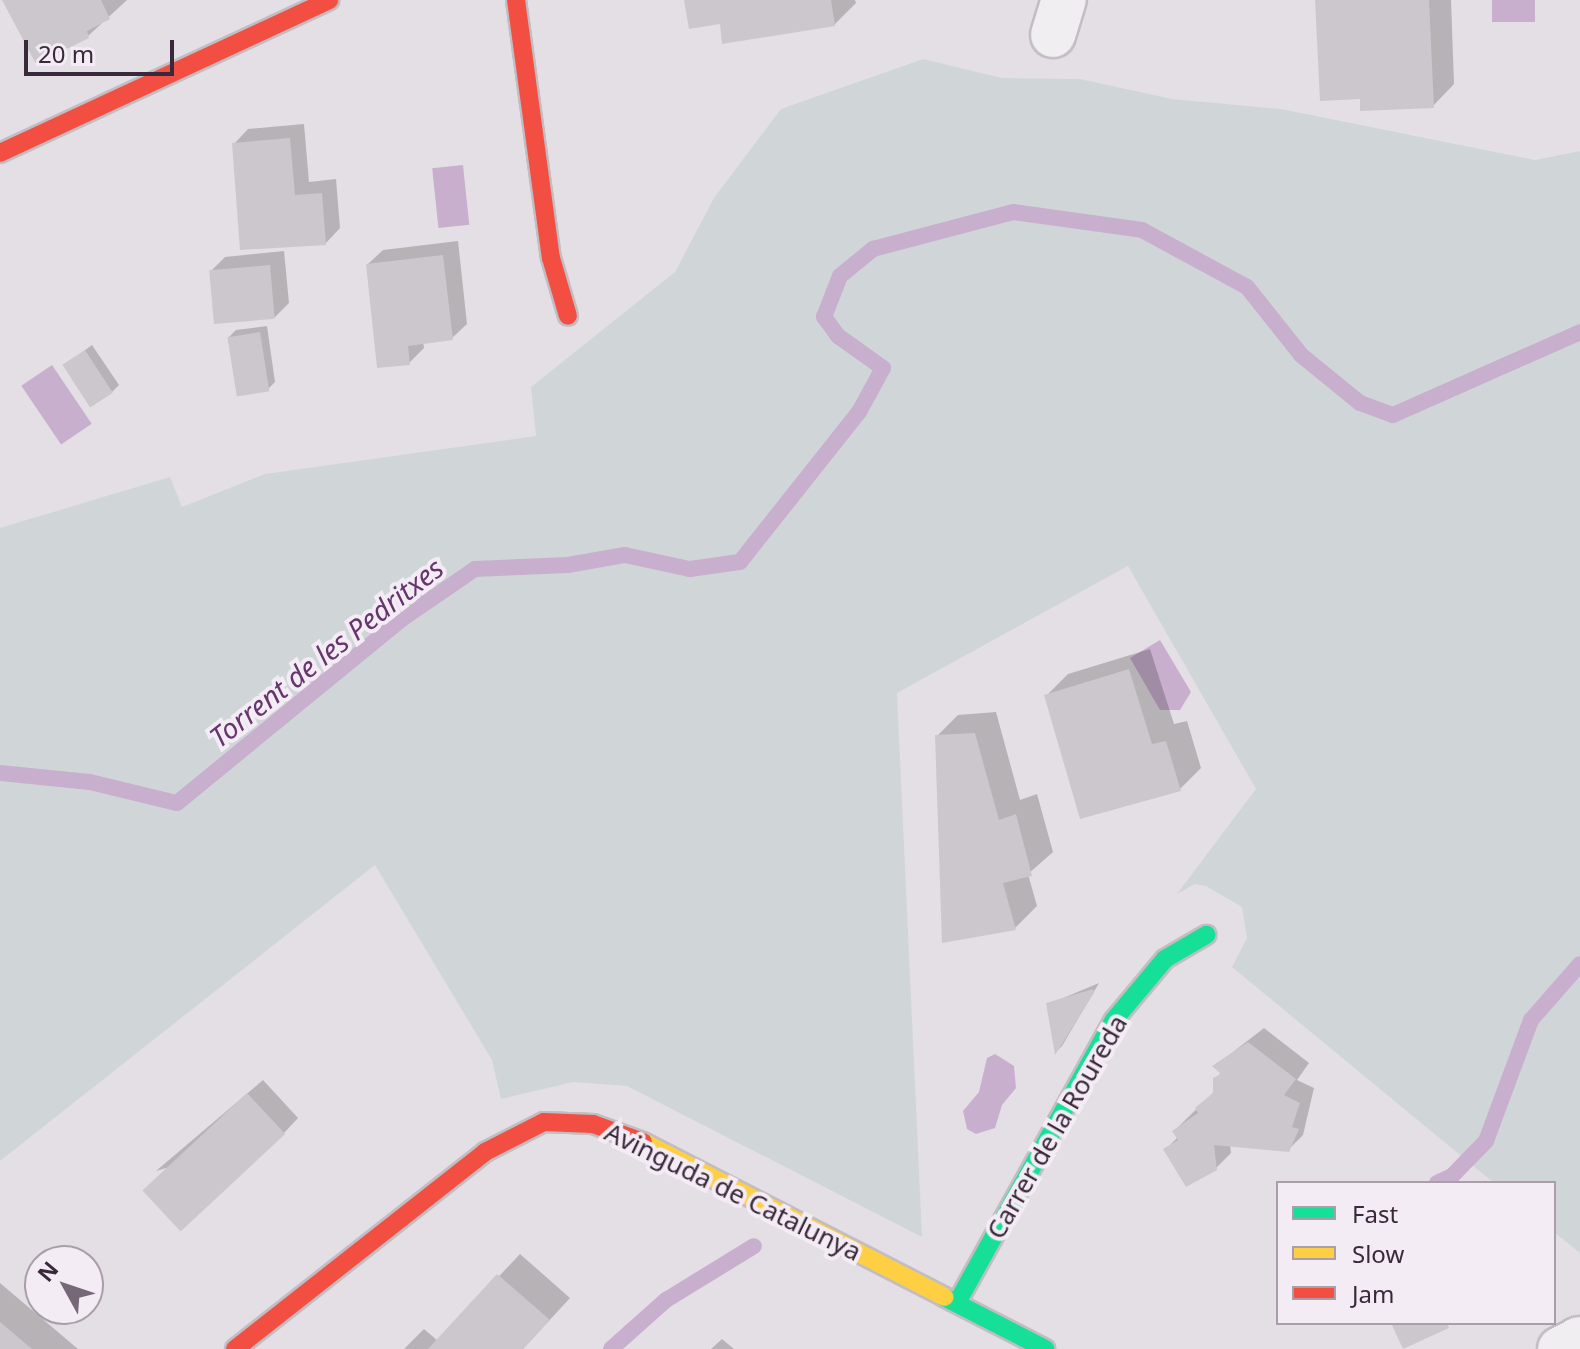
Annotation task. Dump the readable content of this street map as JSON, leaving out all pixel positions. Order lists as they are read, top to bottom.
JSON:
{
  "streets": {
    "street": ["Carrer de la Roureda", "Avinguda de Catalunya"]
  },
  "crossings": [
    ["Carrer de la Roureda", "Avinguda de Catalunya"]
  ],
  "water": ["Torrent de les Pedritxes"],
  "legend": ["Fast", "Slow", "Jam"],
  "scale_bar": "20 m",
  "north": "top left"
}
